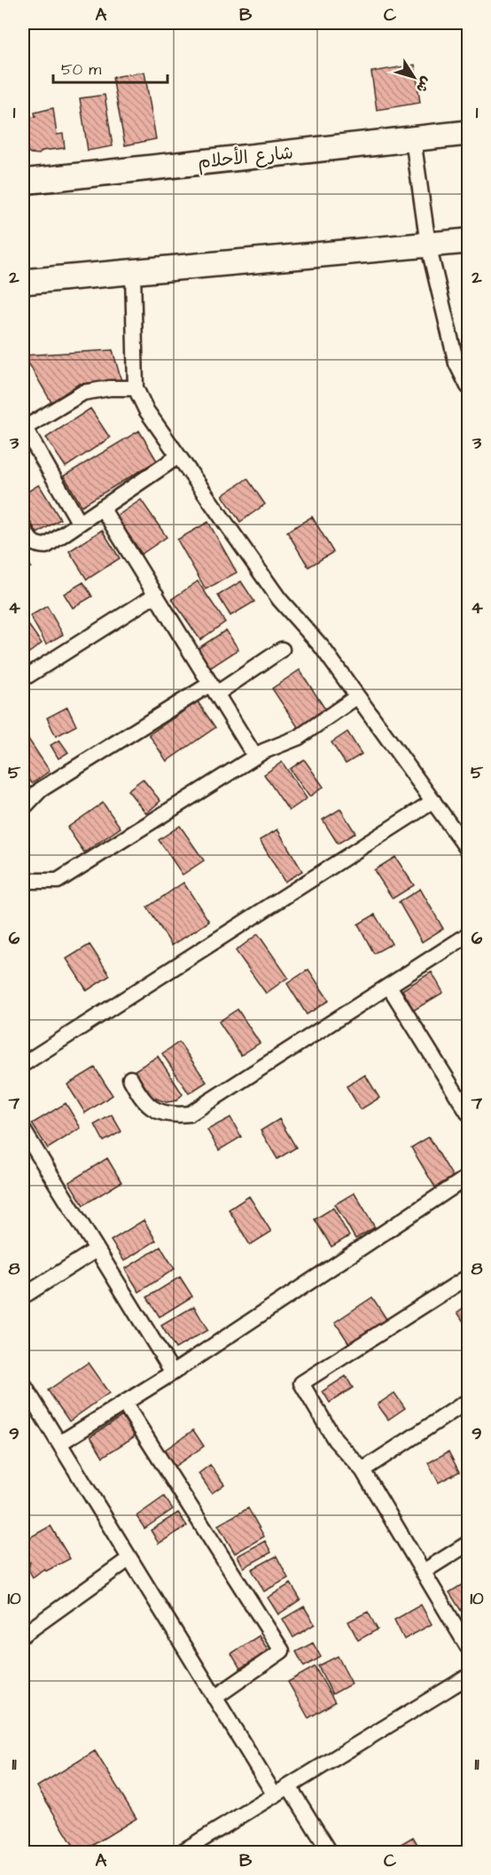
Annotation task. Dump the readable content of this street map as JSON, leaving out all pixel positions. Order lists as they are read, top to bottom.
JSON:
{
  "streets": {
    "main road": ["شارع الأحلام"]
  },
  "scale_bar": "50 m",
  "north": "bottom right",
  "grid": {
    "columns": ["A", "B", "C"],
    "rows": [
      "1",
      "2",
      "3",
      "4",
      "5",
      "6",
      "7",
      "8",
      "9",
      "10",
      "11"
    ]
  }
}
